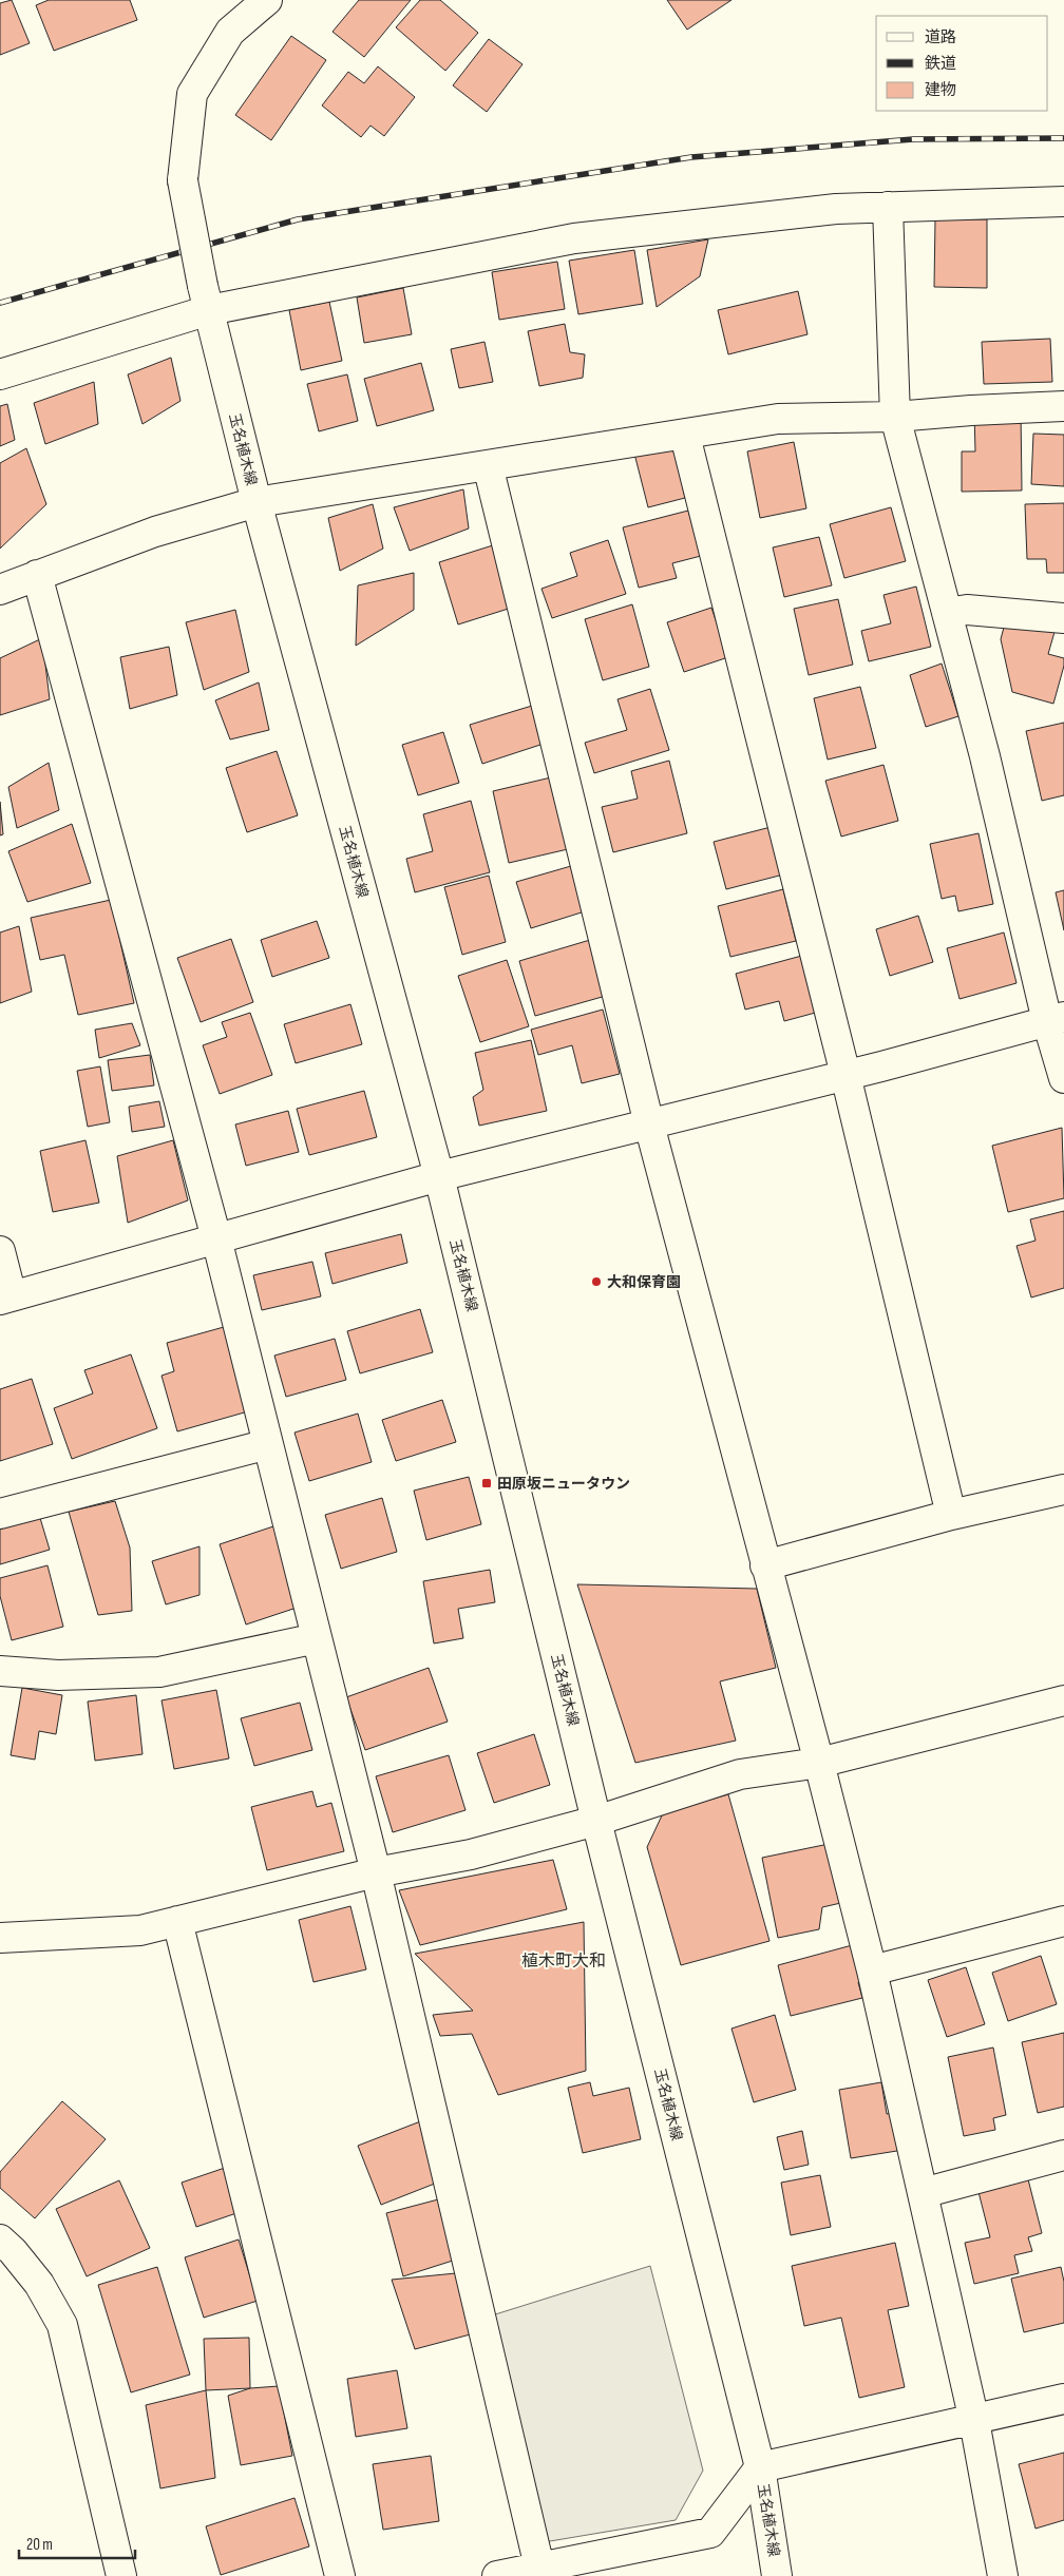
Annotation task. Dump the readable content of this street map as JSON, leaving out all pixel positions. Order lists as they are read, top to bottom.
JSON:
{
  "streets": {
    "street": ["玉名植木線"]
  },
  "districts": ["植木町大和"],
  "places": {
    "other": ["大和保育園"],
    "transit": ["田原坂ニュータウン"]
  },
  "legend": ["道路", "鉄道", "建物"],
  "scale_bar": "20 m"
}
